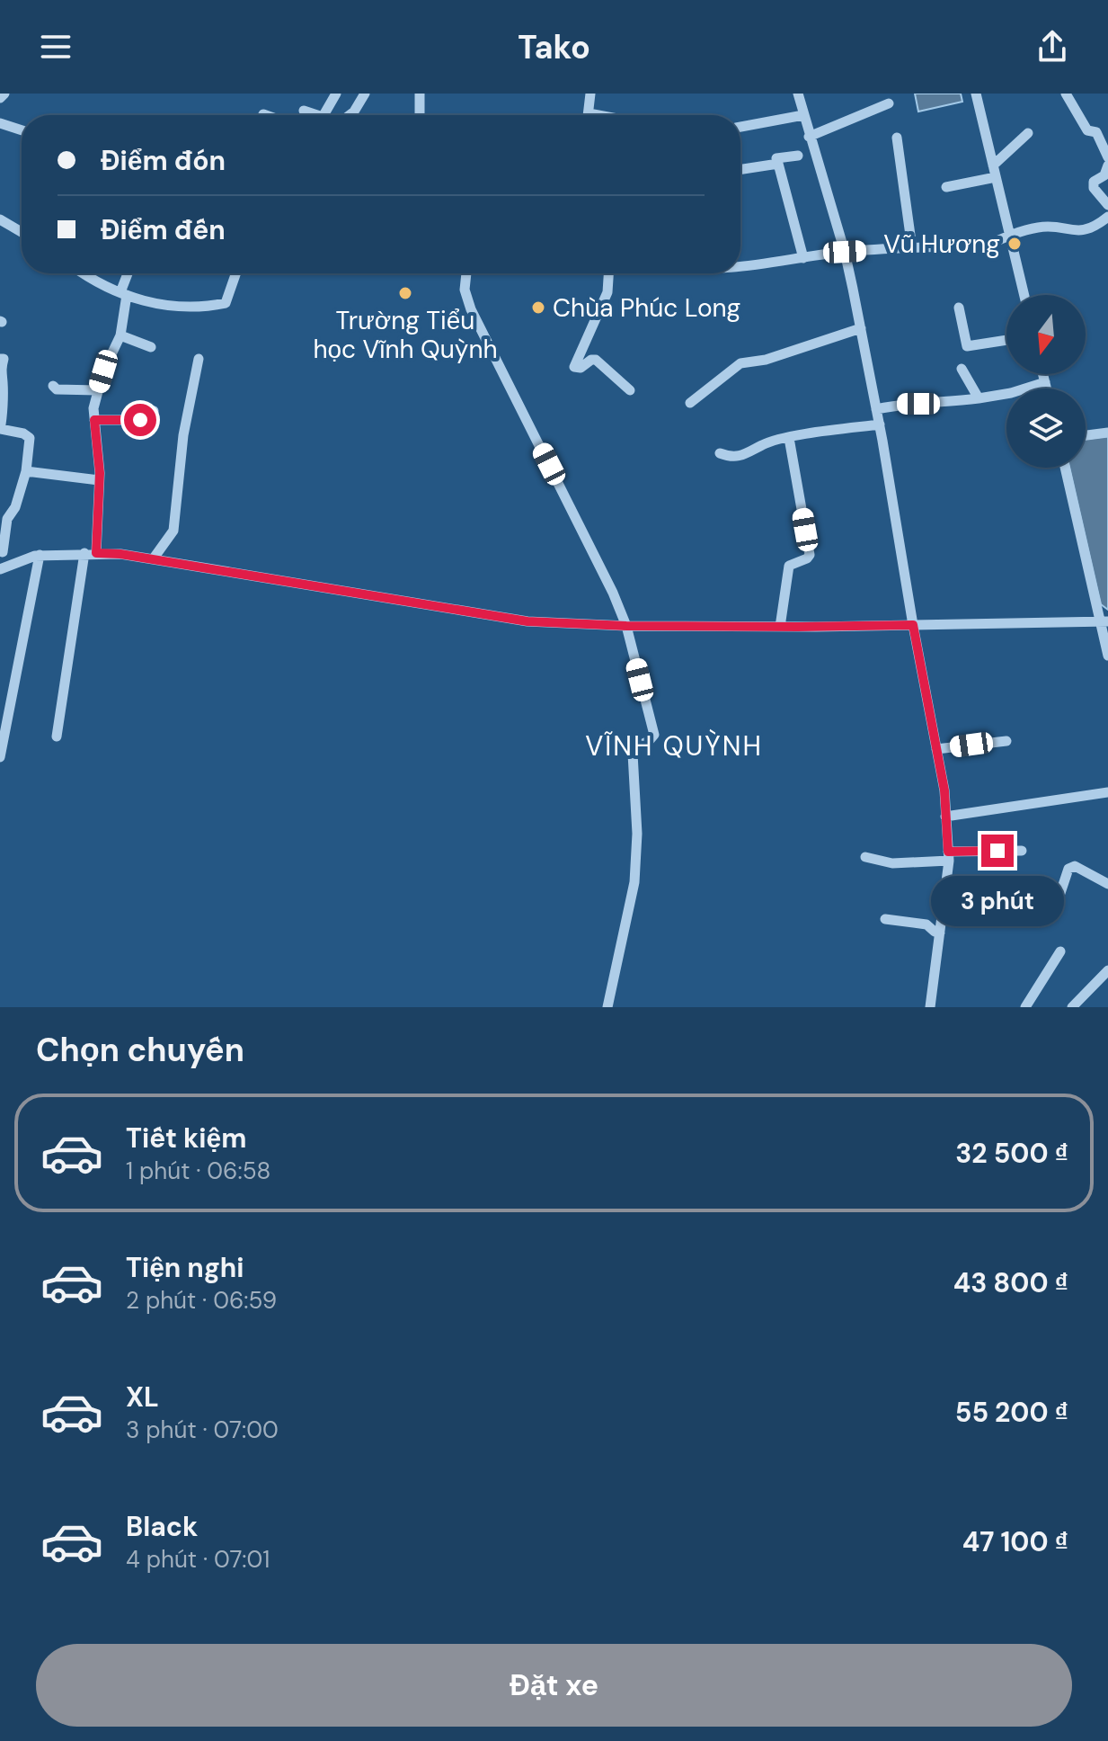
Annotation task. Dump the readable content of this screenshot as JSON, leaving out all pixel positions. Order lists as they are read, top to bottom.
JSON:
{
  "districts": ["VĨNH QUỲNH"],
  "places": ["Vũ Hương", "Trường Tiểu học Vĩnh Quỳnh", "Chùa Phúc Long"],
  "north": "bottom",
  "page": {
    "header": "Tako",
    "banner": ["Điểm đón", "Điểm đến"],
    "bubble": "3 phút",
    "heading": "Chọn chuyến",
    "list": [
      {
        "name": "Tiết kiệm",
        "note": "1 phút · 06:58",
        "value": "32 500 ₫"
      },
      {
        "name": "Tiện nghi",
        "note": "2 phút · 06:59",
        "value": "43 800 ₫"
      },
      {
        "name": "XL",
        "note": "3 phút · 07:00",
        "value": "55 200 ₫"
      },
      {
        "name": "Black",
        "note": "4 phút · 07:01",
        "value": "47 100 ₫"
      }
    ],
    "buttons": "Đặt xe"
  }
}
